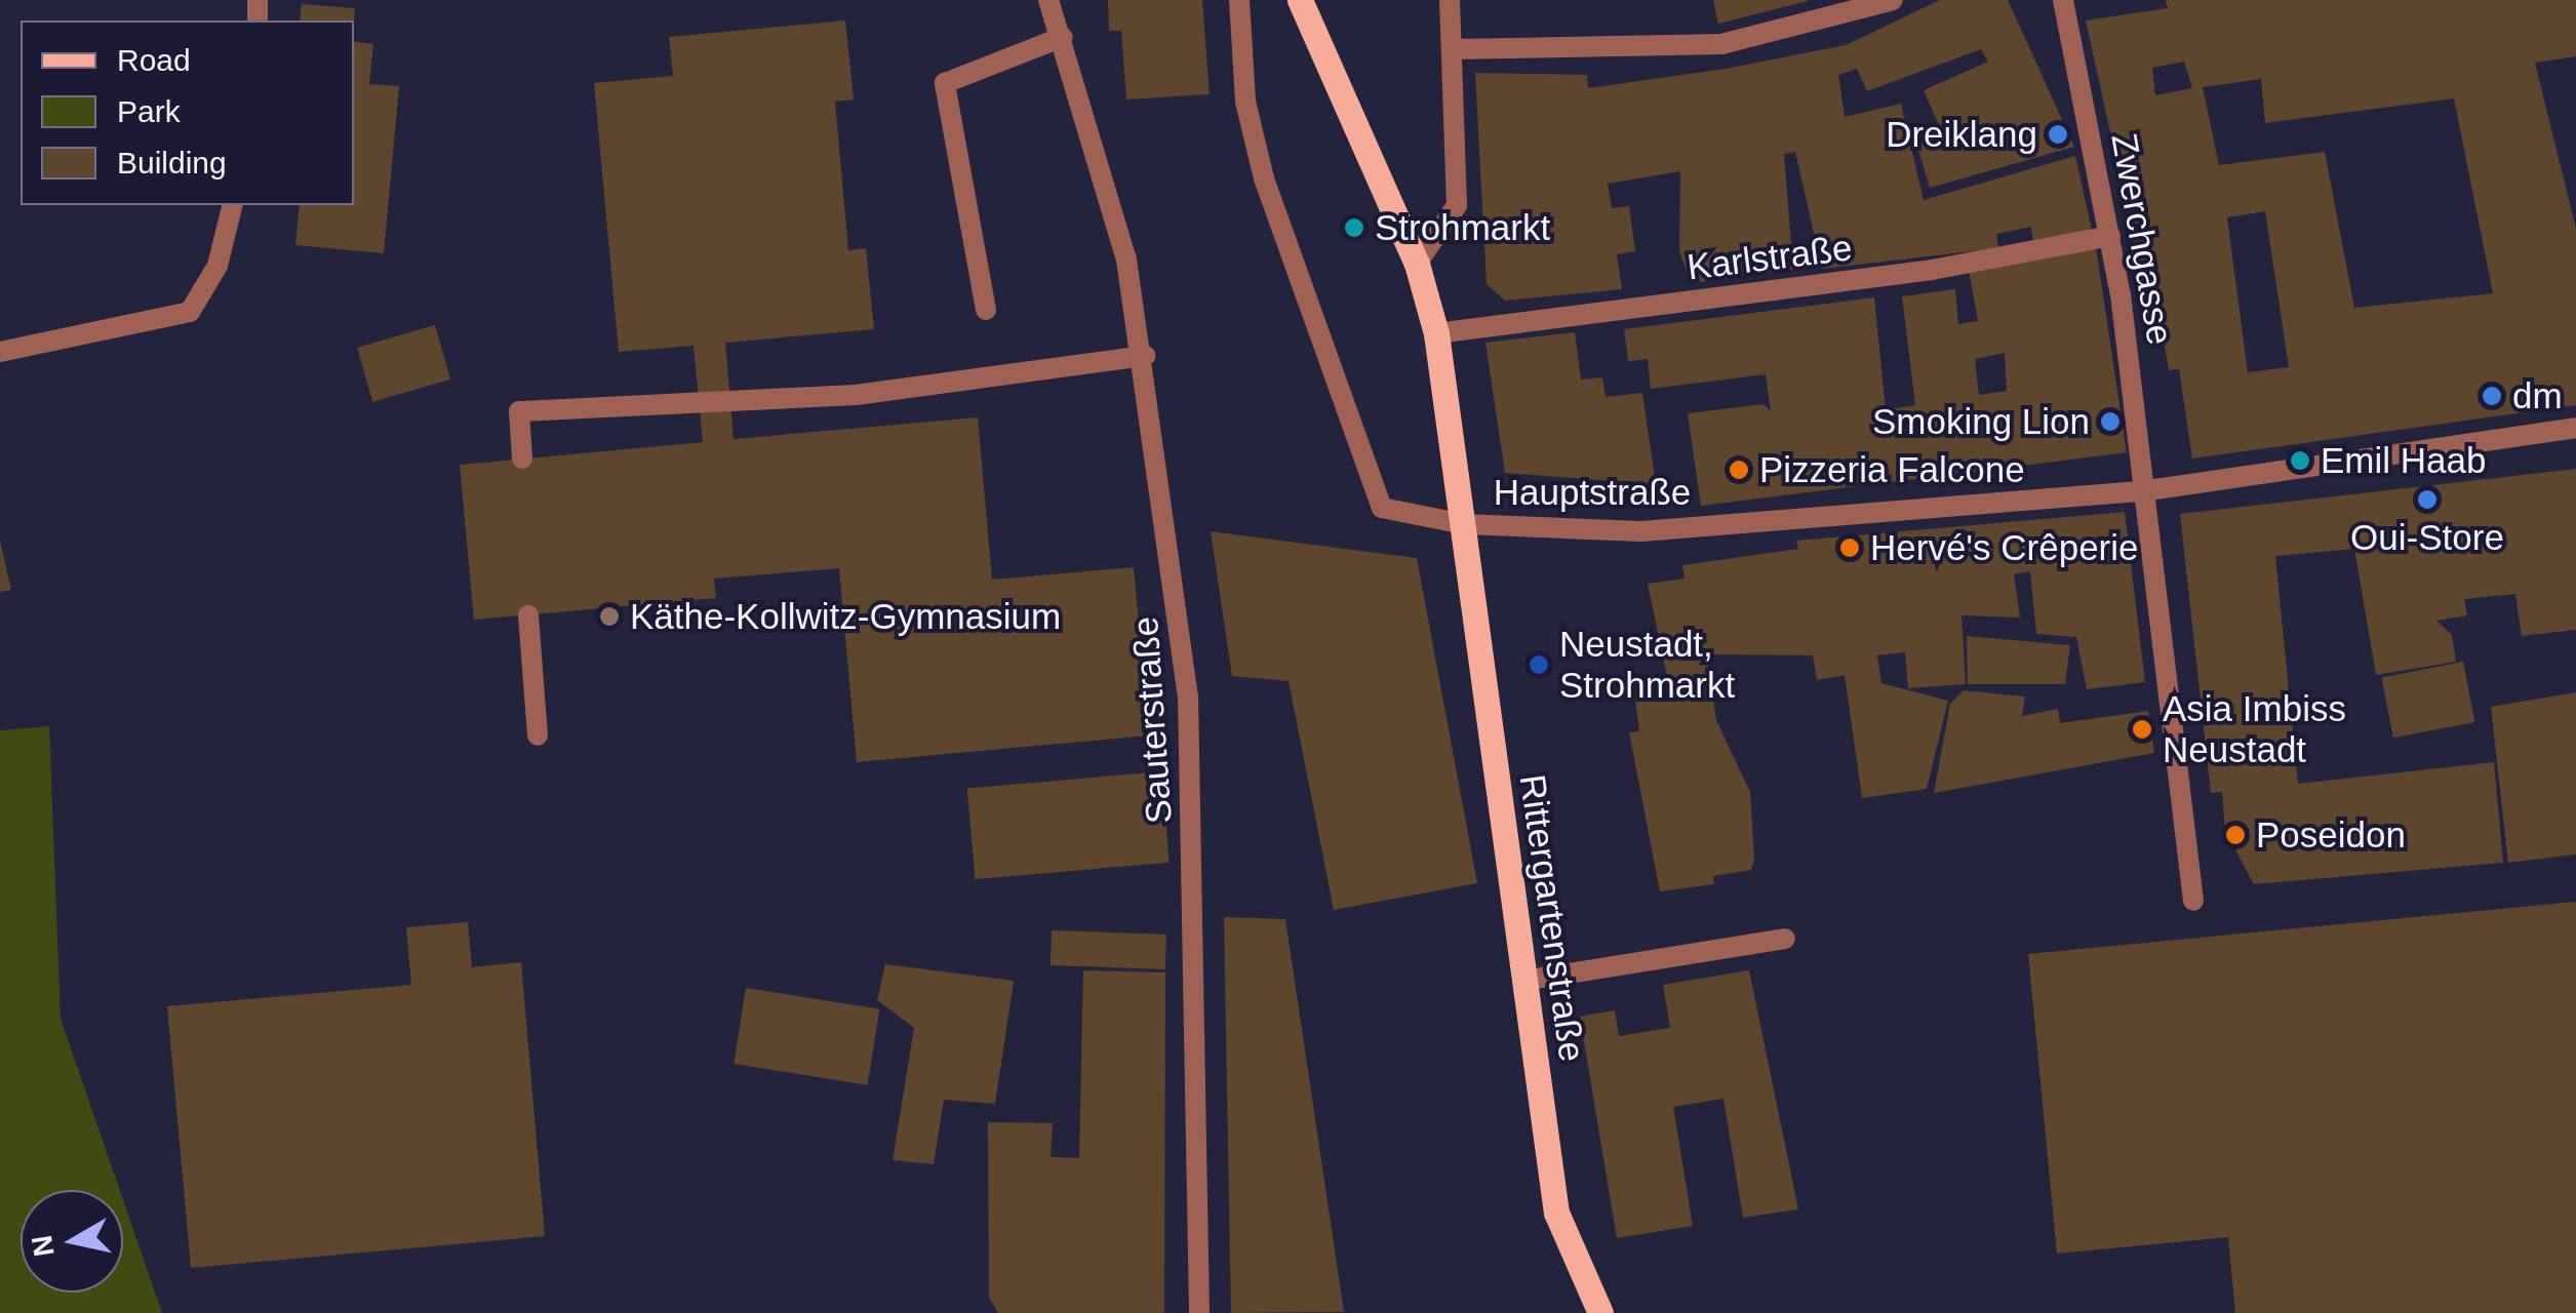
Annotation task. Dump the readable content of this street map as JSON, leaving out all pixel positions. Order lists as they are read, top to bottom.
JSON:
{
  "streets": {
    "main road": ["Rittergartenstraße"],
    "street": [
      "Zwerchgasse",
      "Karlstraße",
      "Hauptstraße",
      "Sauterstraße"
    ]
  },
  "crossings": [
    ["Zwerchgasse", "Karlstraße"],
    ["Zwerchgasse", "Hauptstraße"],
    ["Hauptstraße", "Rittergartenstraße"]
  ],
  "places": [
    "Dreiklang",
    "Strohmarkt",
    "dm",
    "Smoking Lion",
    "Emil Haab",
    "Pizzeria Falcone",
    "Oui-Store",
    "Hervé's Crêperie",
    "Käthe-Kollwitz-Gymnasium",
    "Neustadt, Strohmarkt",
    "Asia Imbiss Neustadt",
    "Poseidon"
  ],
  "legend": ["Road", "Park", "Building"],
  "north": "left"
}
